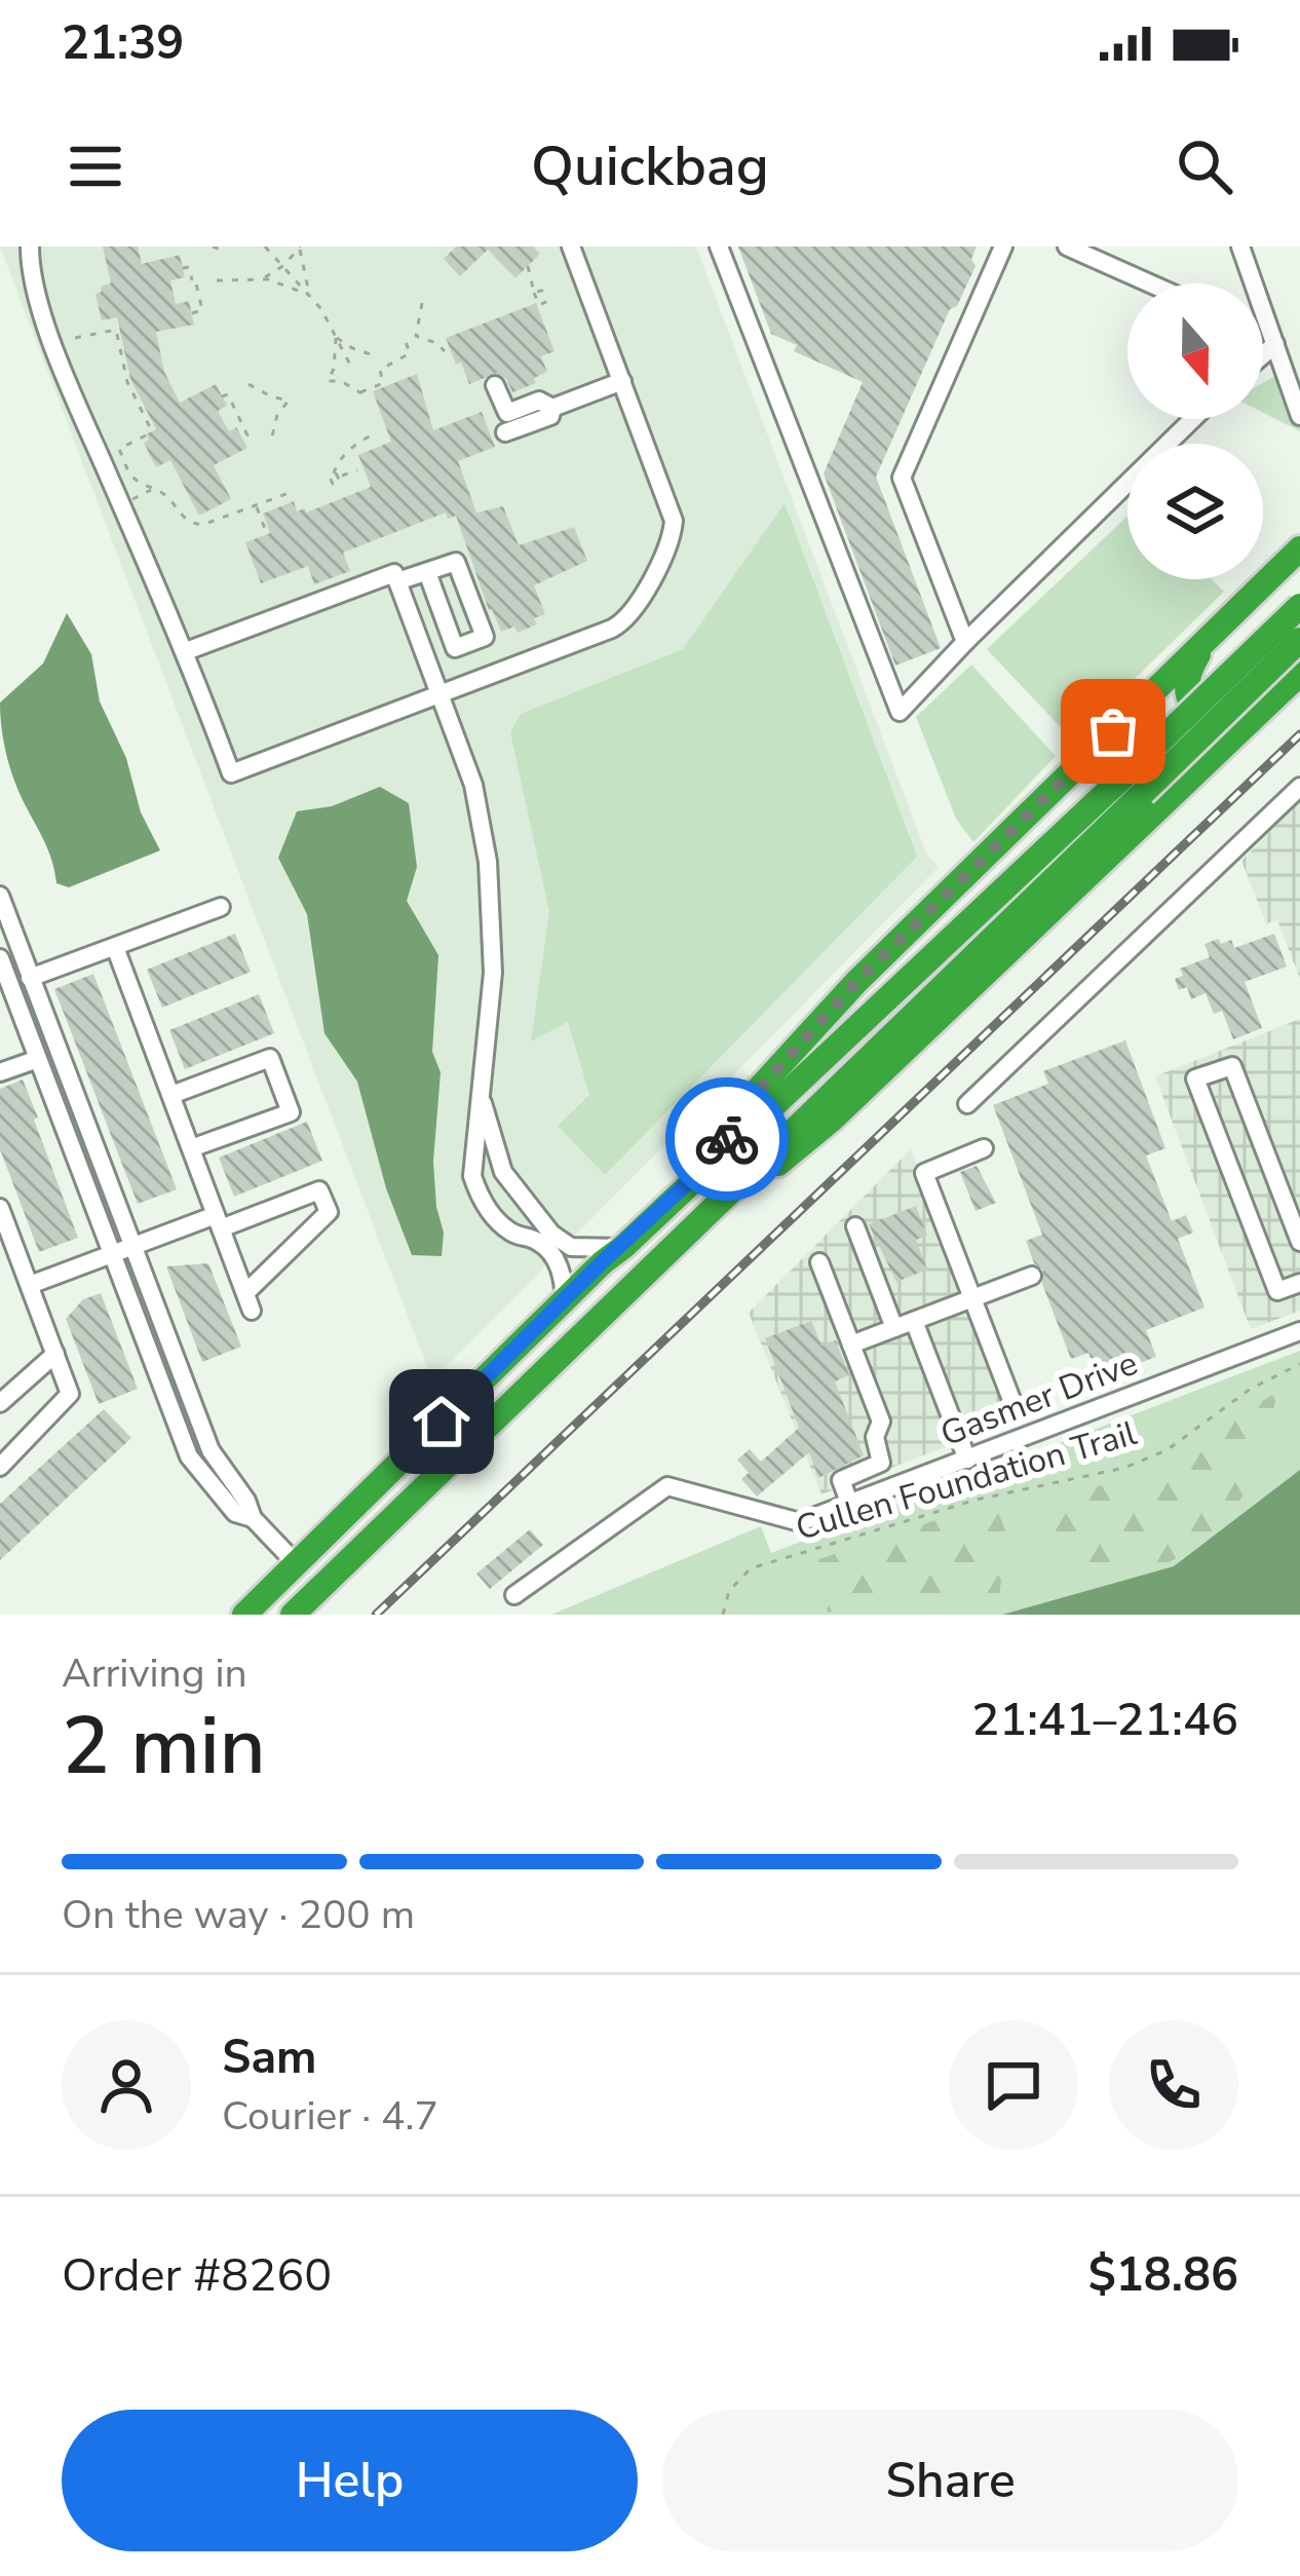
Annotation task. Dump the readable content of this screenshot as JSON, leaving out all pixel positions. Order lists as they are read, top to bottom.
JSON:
{
  "streets": {
    "street": ["Gasmer Drive"],
    "path": ["Cullen Foundation Trail"]
  },
  "north": "bottom",
  "page": {
    "status": "21:39",
    "header": "Quickbag",
    "heading": ["2 min", "Arriving in", "21:41–21:46"],
    "panel": [
      "Sam",
      "Courier · 4.7",
      "Order #8260",
      "$18.86"
    ],
    "bar": "On the way · 200 m",
    "buttons": ["Help", "Share"]
  }
}
